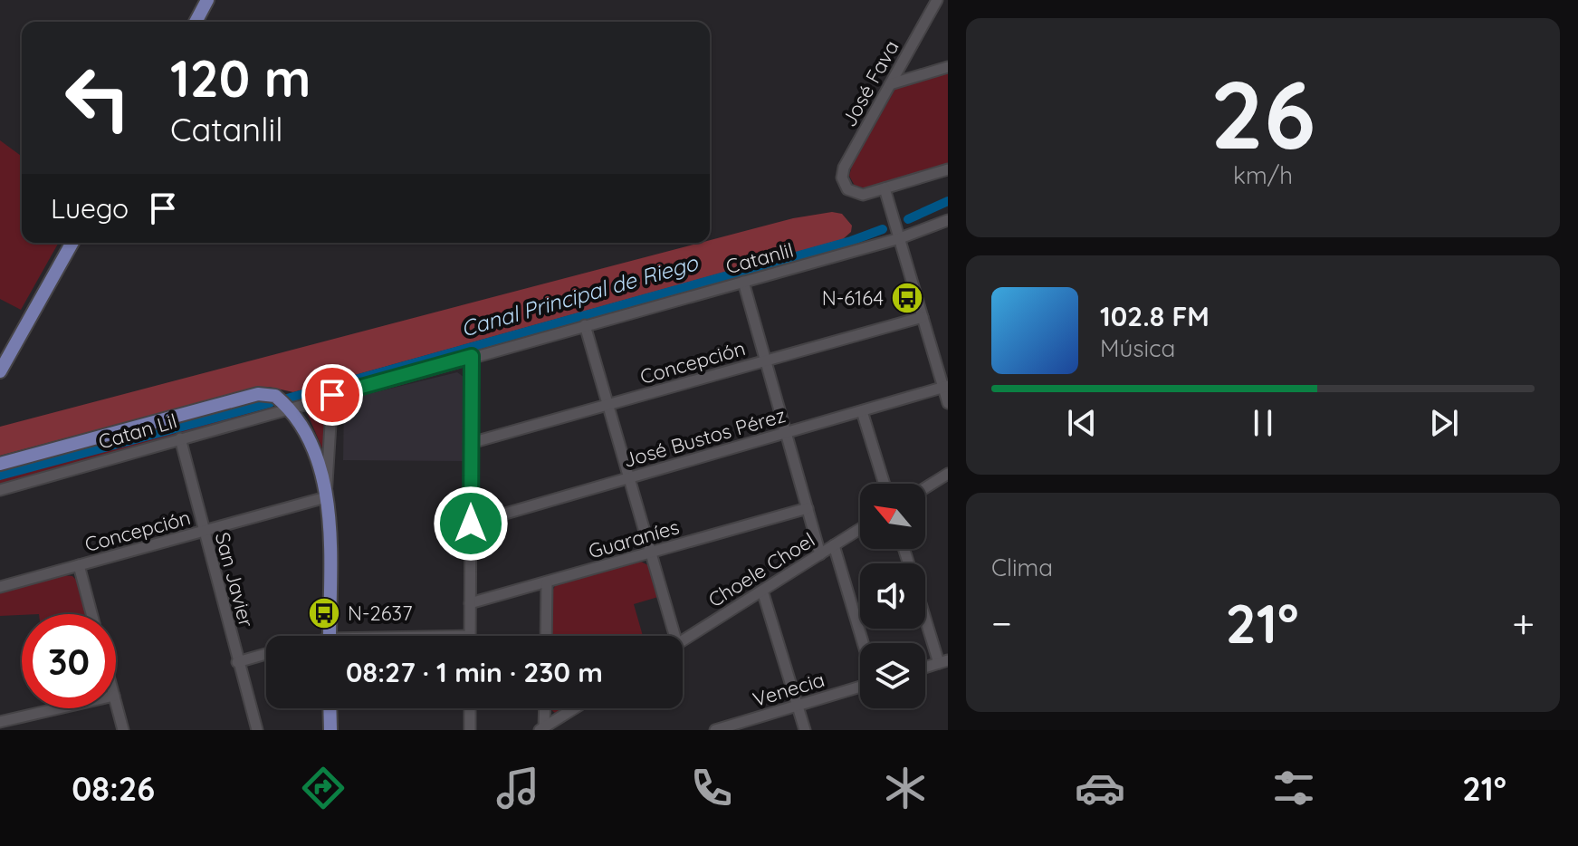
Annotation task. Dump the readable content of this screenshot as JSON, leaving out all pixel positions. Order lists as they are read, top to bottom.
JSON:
{
  "streets": {
    "street": [
      "José Fava",
      "Catanlil",
      "Concepción",
      "Catan Lil",
      "José Bustos Pérez",
      "Guaraníes",
      "Choele Choel",
      "San Javier",
      "Venecia"
    ]
  },
  "crossings": [
    ["Catanlil", "Catan Lil"],
    ["Concepción", "San Javier"],
    ["Catan Lil", "San Javier"]
  ],
  "water": ["Canal Principal de Riego"],
  "places": {
    "bus stop": ["N-6164", "N-2637"]
  },
  "north": "top left",
  "page": {
    "tile": [
      ["26", "km/h"],
      "Clima"
    ],
    "turn": ["120 m", "Catanlil"],
    "then": "Luego",
    "song": ["102.8 FM", "Música"],
    "heat": ["−", "21°", "+"],
    "limit": "30",
    "trip": "08:27 · 1 min · 230 m",
    "tabs": ["08:26", "21°"]
  }
}
